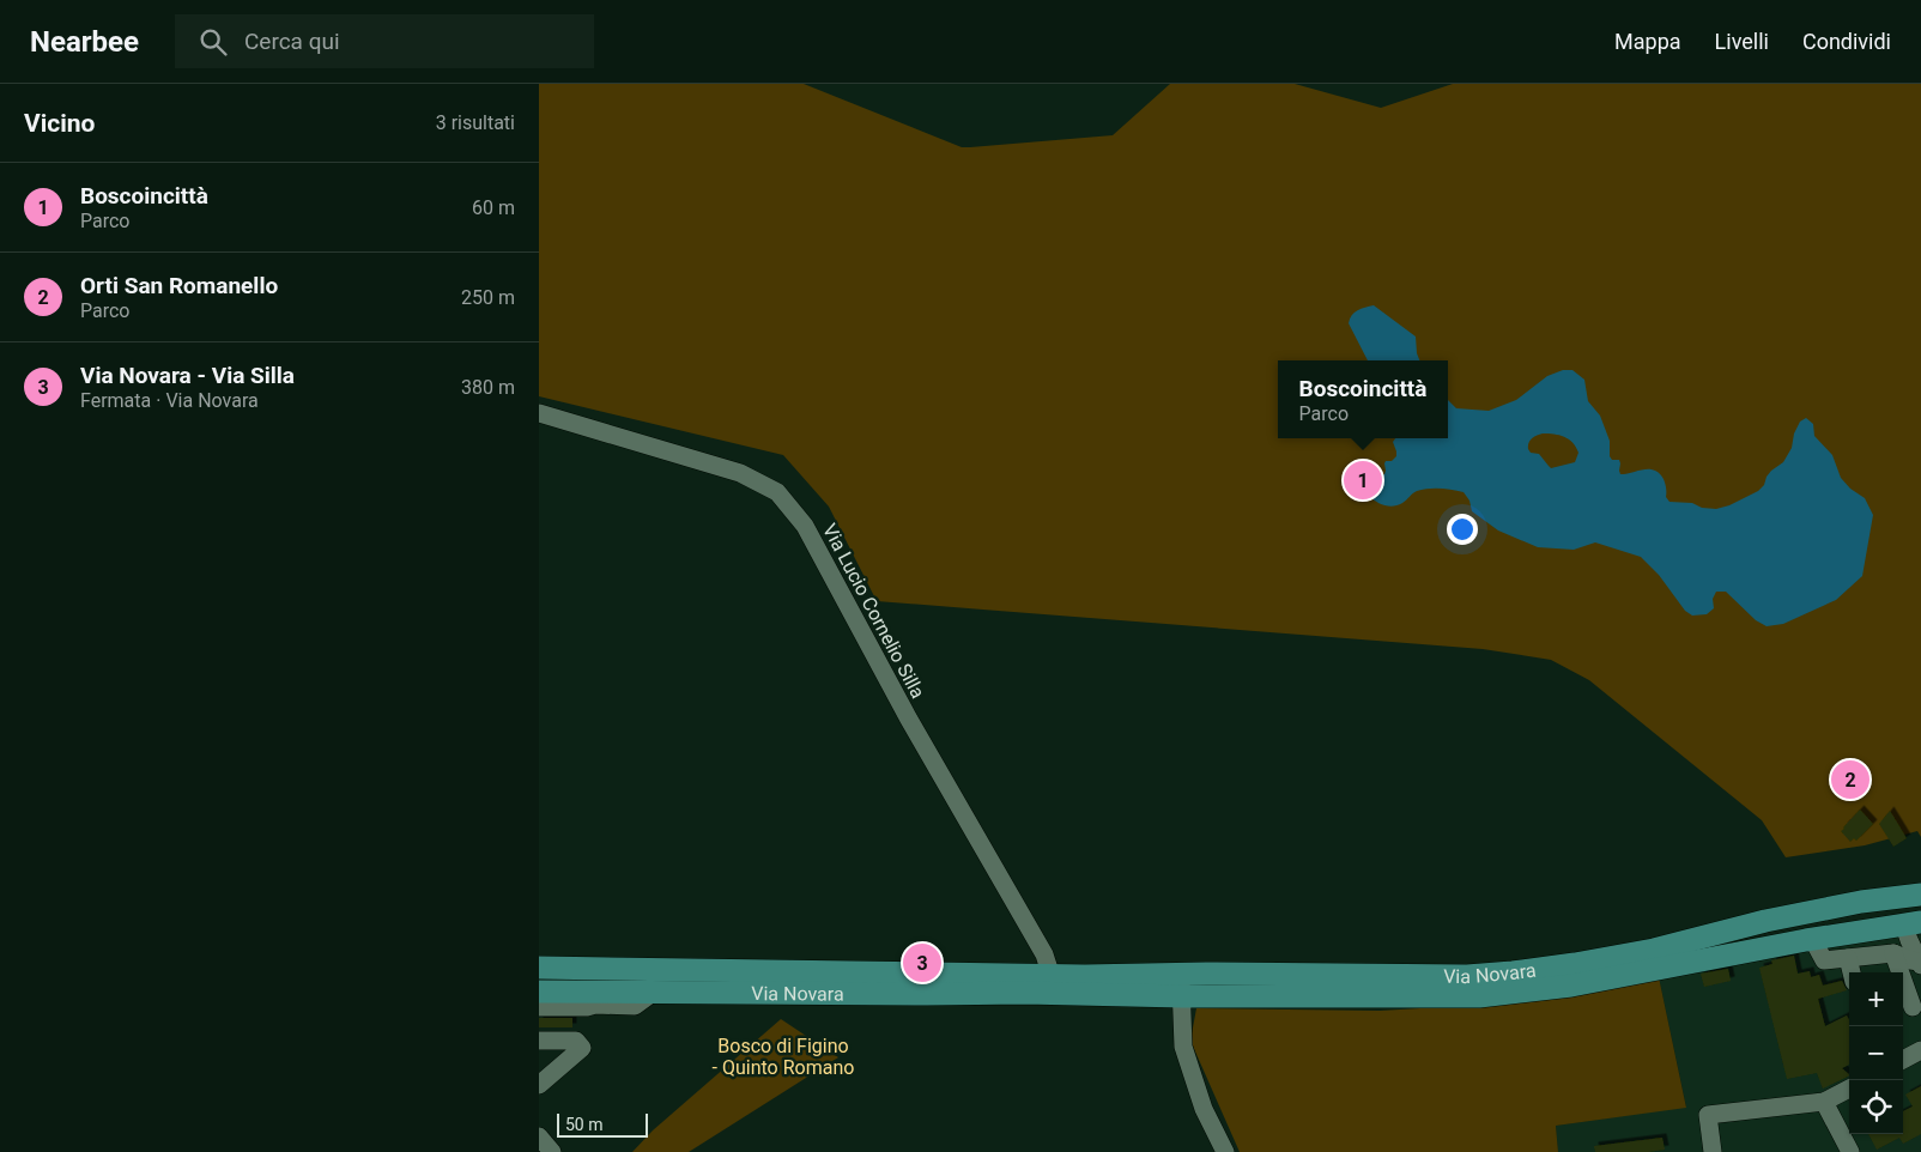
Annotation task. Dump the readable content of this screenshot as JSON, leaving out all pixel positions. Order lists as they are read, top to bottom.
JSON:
{
  "streets": {
    "main road": ["Via Novara"],
    "street": ["Via Lucio Cornelio Silla"]
  },
  "crossings": [
    ["Via Lucio Cornelio Silla", "Via Novara"]
  ],
  "parks": ["Bosco di Figino - Quinto Romano"],
  "scale_bar": "50 m",
  "page": {
    "header": "Nearbee",
    "search": "Cerca qui",
    "nav": ["Mappa", "Livelli", "Condividi"],
    "heading": ["Vicino", "3 risultati"],
    "list": [
      {
        "mark": "1",
        "name": "Boscoincittà",
        "note": "Parco",
        "value": "60 m"
      },
      {
        "mark": "2",
        "name": "Orti San Romanello",
        "note": "Parco",
        "value": "250 m"
      },
      {
        "mark": "3",
        "name": "Via Novara - Via Silla",
        "note": "Fermata · Via Novara",
        "value": "380 m"
      }
    ],
    "popup": ["Boscoincittà", "Parco"],
    "pins": ["1", "2", "3"],
    "map_buttons": ["+", "−"],
    "scale": "50 m"
  }
}
